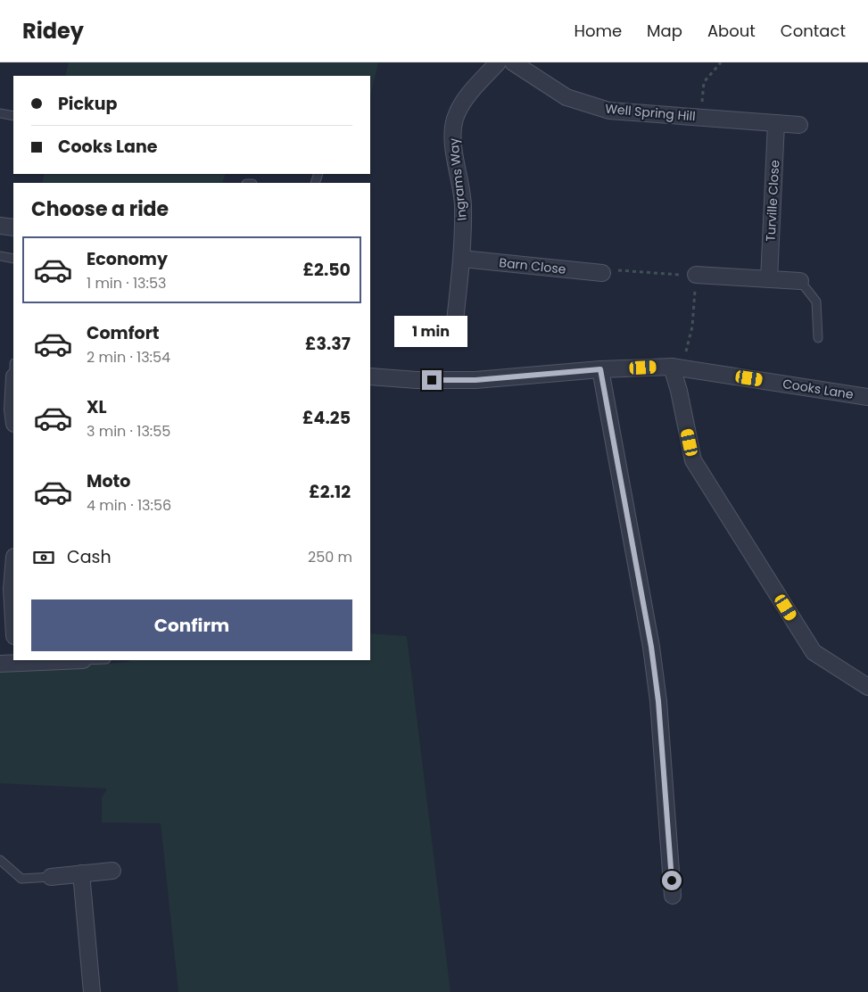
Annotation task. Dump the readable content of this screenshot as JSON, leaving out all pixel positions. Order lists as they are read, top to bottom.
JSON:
{
  "streets": {
    "street": [
      "Well Spring Hill",
      "Ingrams Way",
      "Turville Close",
      "Barn Close",
      "Cooks Lane"
    ]
  },
  "crossings": [
    ["Well Spring Hill", "Turville Close"],
    ["Ingrams Way", "Barn Close"]
  ],
  "page": {
    "header": "Ridey",
    "nav": [
      "Home",
      "Map",
      "About",
      "Contact"
    ],
    "banner": ["Pickup", "Cooks Lane"],
    "heading": "Choose a ride",
    "list": [
      {
        "name": "Economy",
        "note": "1 min · 13:53",
        "value": "£2.50"
      },
      {
        "name": "Comfort",
        "note": "2 min · 13:54",
        "value": "£3.37"
      },
      {
        "name": "XL",
        "note": "3 min · 13:55",
        "value": "£4.25"
      },
      {
        "name": "Moto",
        "note": "4 min · 13:56",
        "value": "£2.12"
      }
    ],
    "bubble": "1 min",
    "pay": ["Cash", "250 m"],
    "buttons": "Confirm"
  }
}
